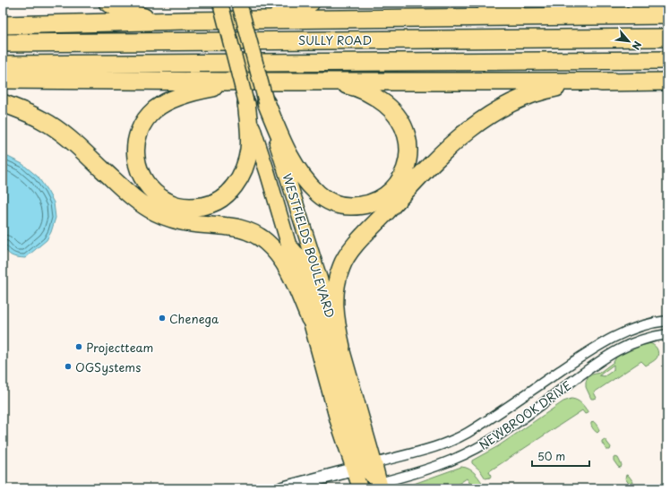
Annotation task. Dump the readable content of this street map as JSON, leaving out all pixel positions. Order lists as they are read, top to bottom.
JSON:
{
  "streets": {
    "highway": ["SULLY ROAD"],
    "main road": ["WESTFIELDS BOULEVARD"],
    "street": ["NEWBROOK DRIVE"]
  },
  "crossings": [
    ["WESTFIELDS BOULEVARD", "NEWBROOK DRIVE"]
  ],
  "places": ["Chenega", "Projectteam", "OGSystems"],
  "scale_bar": "50 m",
  "north": "bottom right"
}
